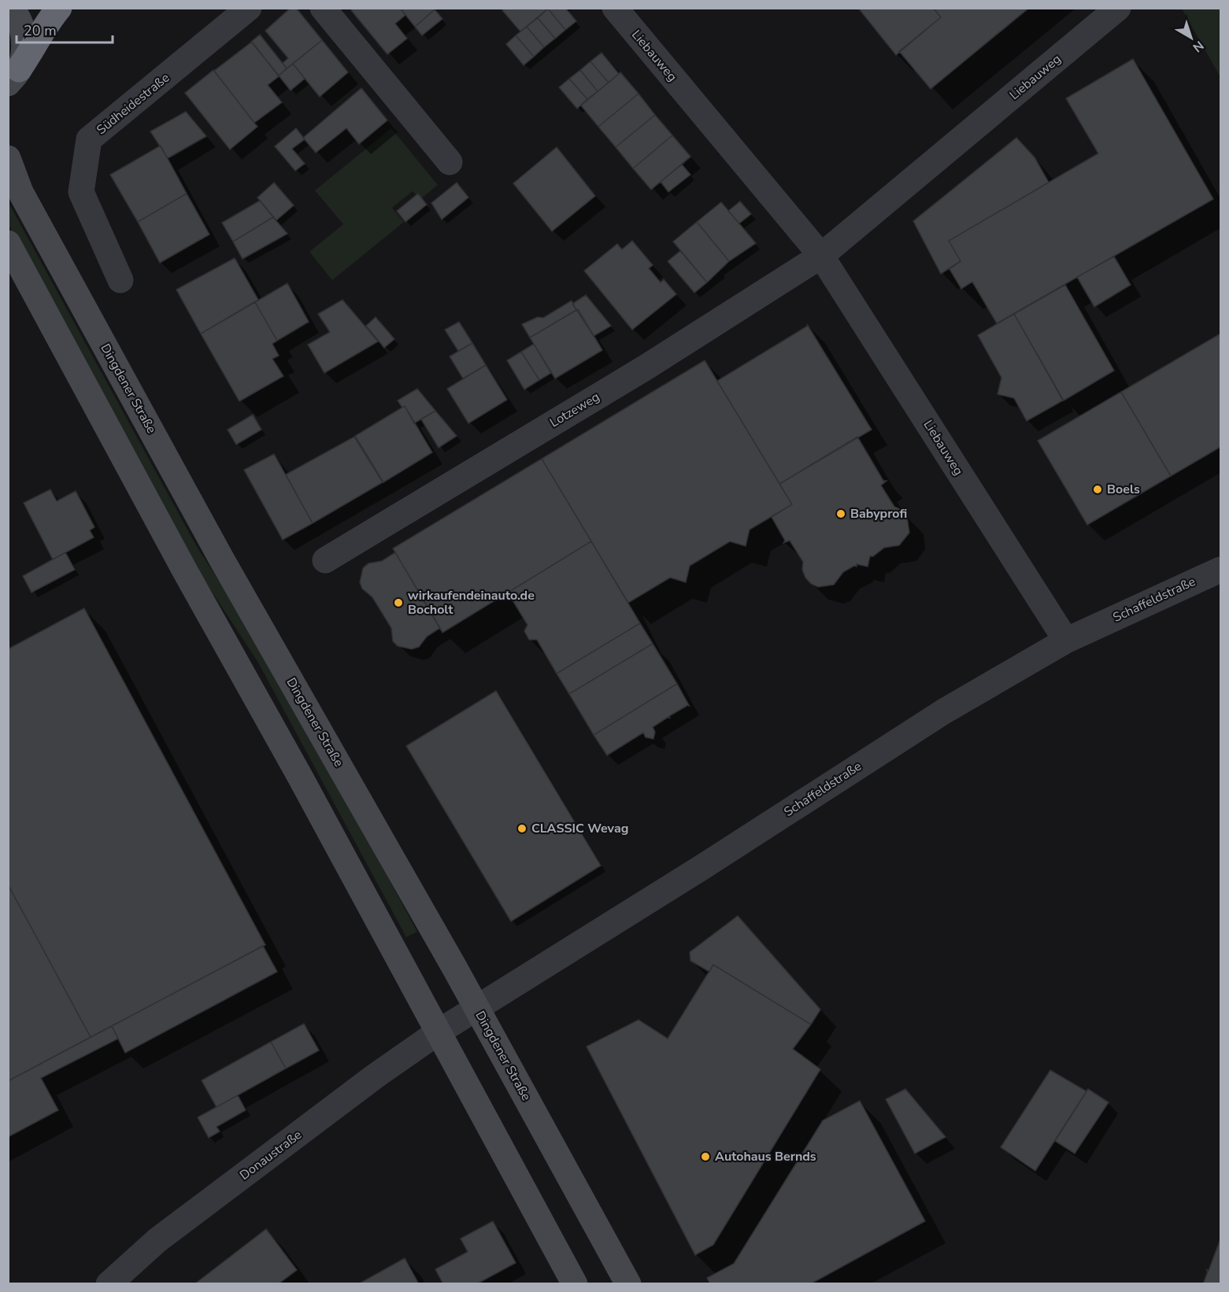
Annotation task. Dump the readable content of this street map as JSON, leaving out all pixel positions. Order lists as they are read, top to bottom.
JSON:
{
  "streets": {
    "main road": ["Dingdener Straße"],
    "street": [
      "Liebauweg",
      "Südheidestraße",
      "Lotzeweg",
      "Schaffeldstraße",
      "Donaustraße"
    ]
  },
  "crossings": [
    ["Liebauweg", "Lotzeweg"],
    ["Liebauweg", "Schaffeldstraße"],
    ["Dingdener Straße", "Schaffeldstraße"],
    ["Schaffeldstraße", "Donaustraße"]
  ],
  "places": [
    "Boels",
    "Babyprofi",
    "wirkaufendeinauto.de Bocholt",
    "CLASSIC Wevag",
    "Autohaus Bernds"
  ],
  "scale_bar": "20 m",
  "north": "bottom right"
}
